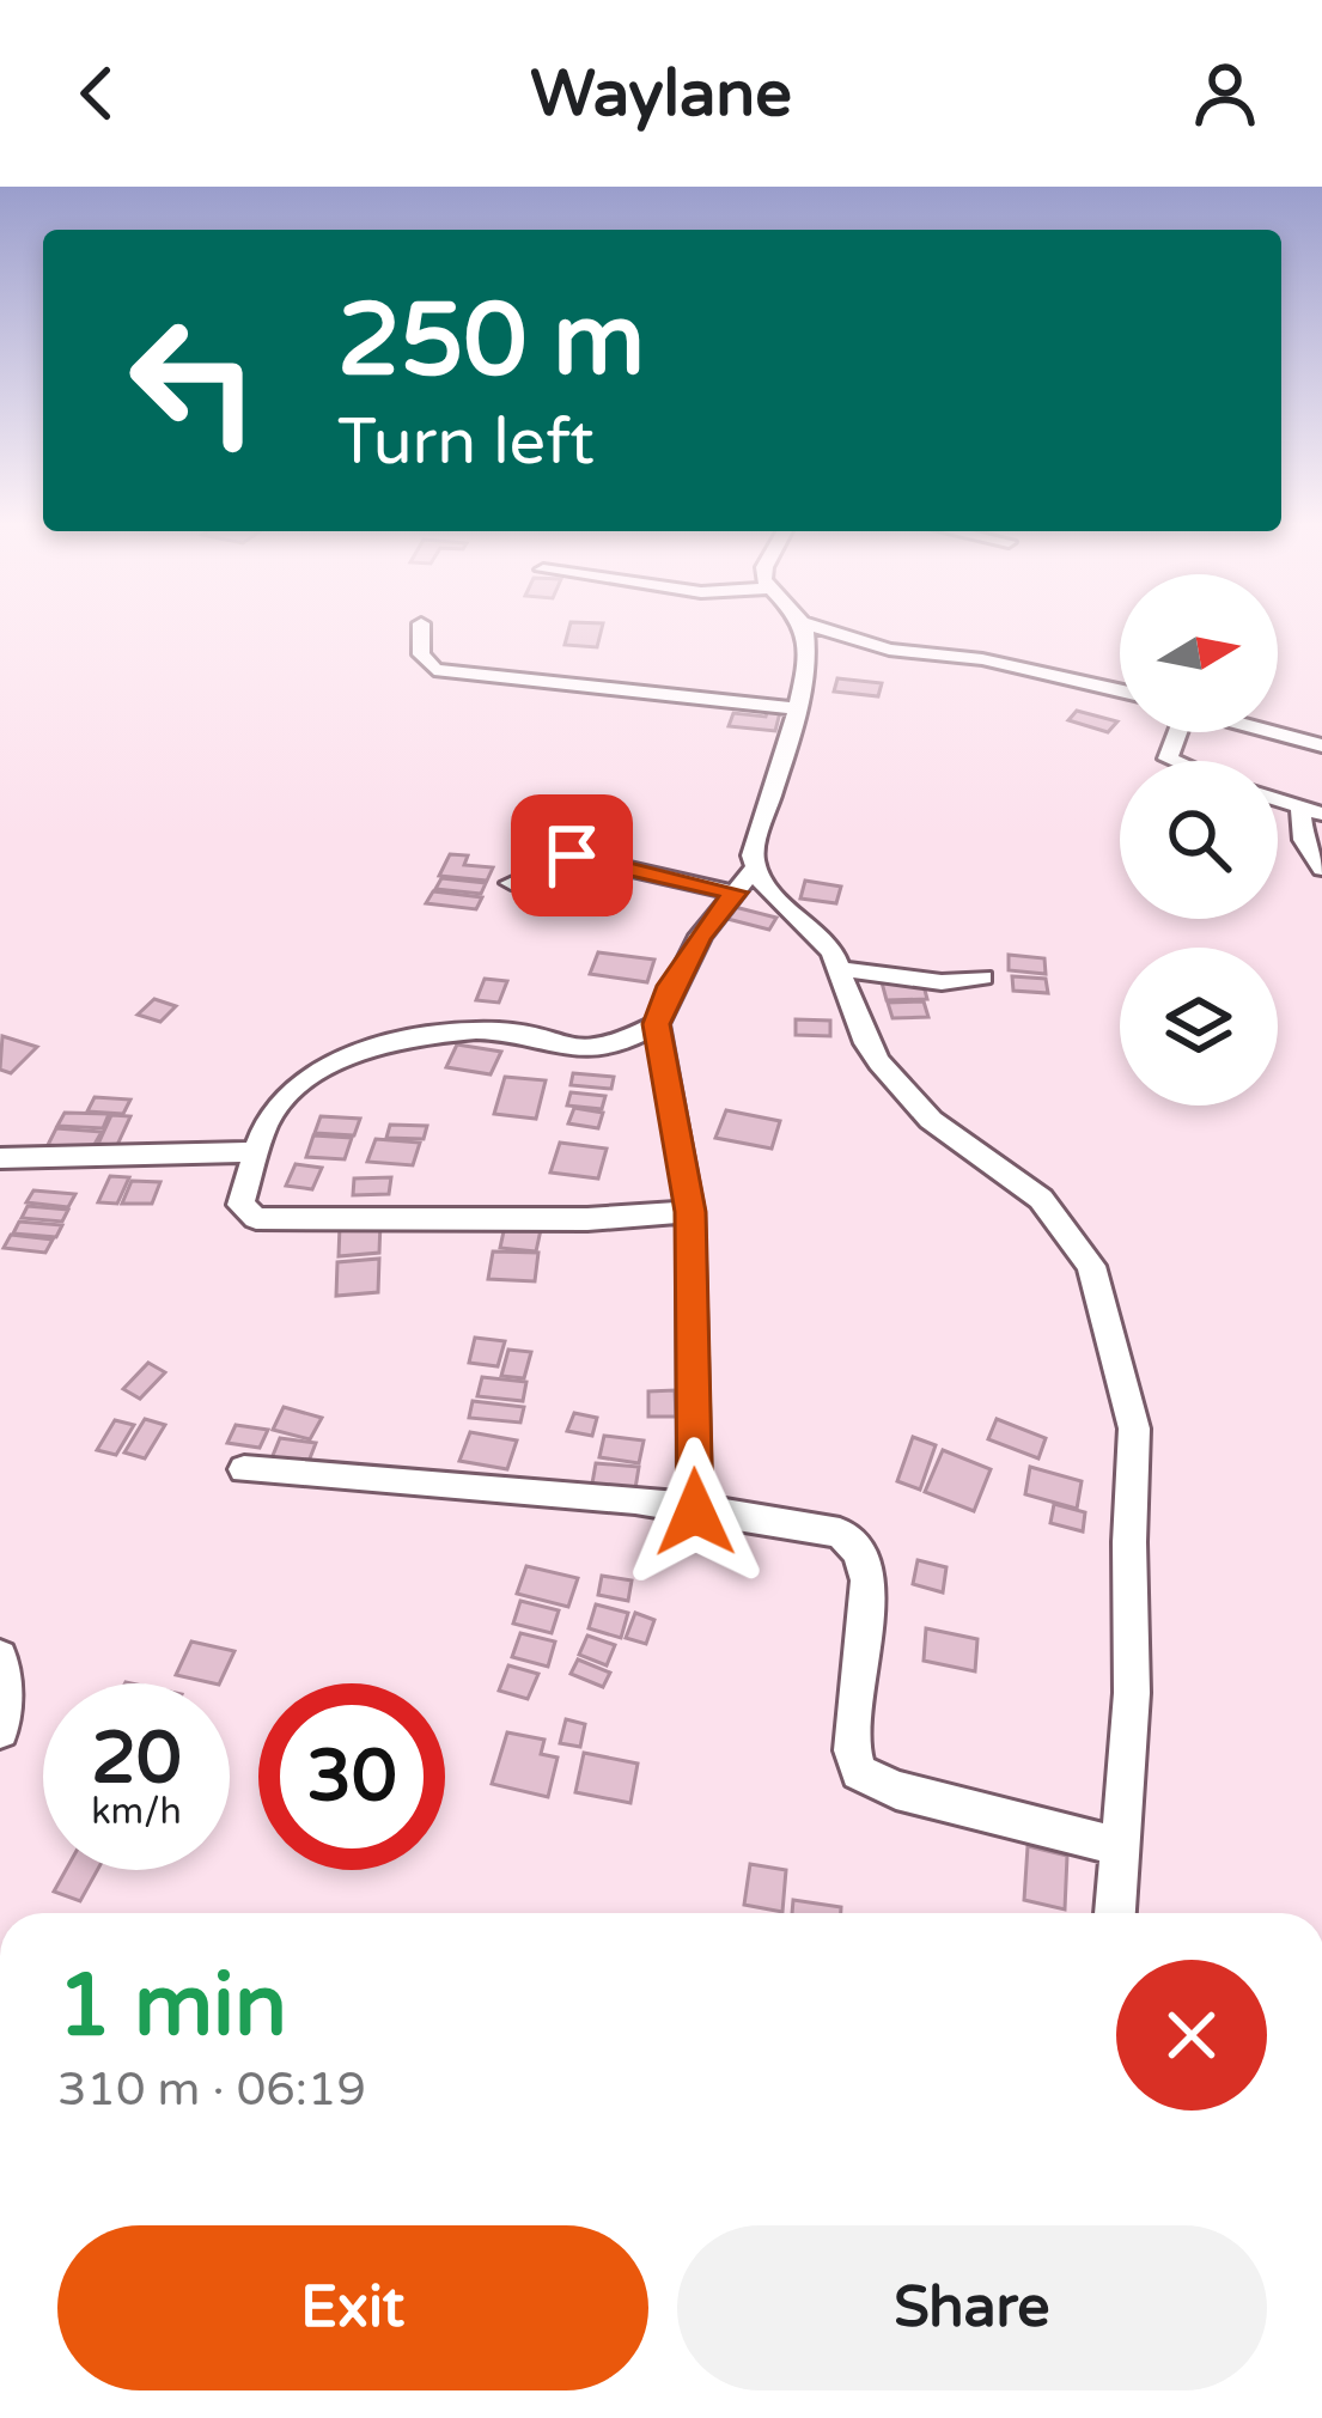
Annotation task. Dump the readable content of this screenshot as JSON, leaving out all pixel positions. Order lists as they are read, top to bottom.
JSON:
{
  "north": "right",
  "page": {
    "header": "Waylane",
    "turn": ["250 m", "Turn left"],
    "speed": "20 km/h",
    "limit": "30",
    "heading": ["1 min", "310 m · 06:19"],
    "buttons": ["Exit", "Share"]
  }
}
